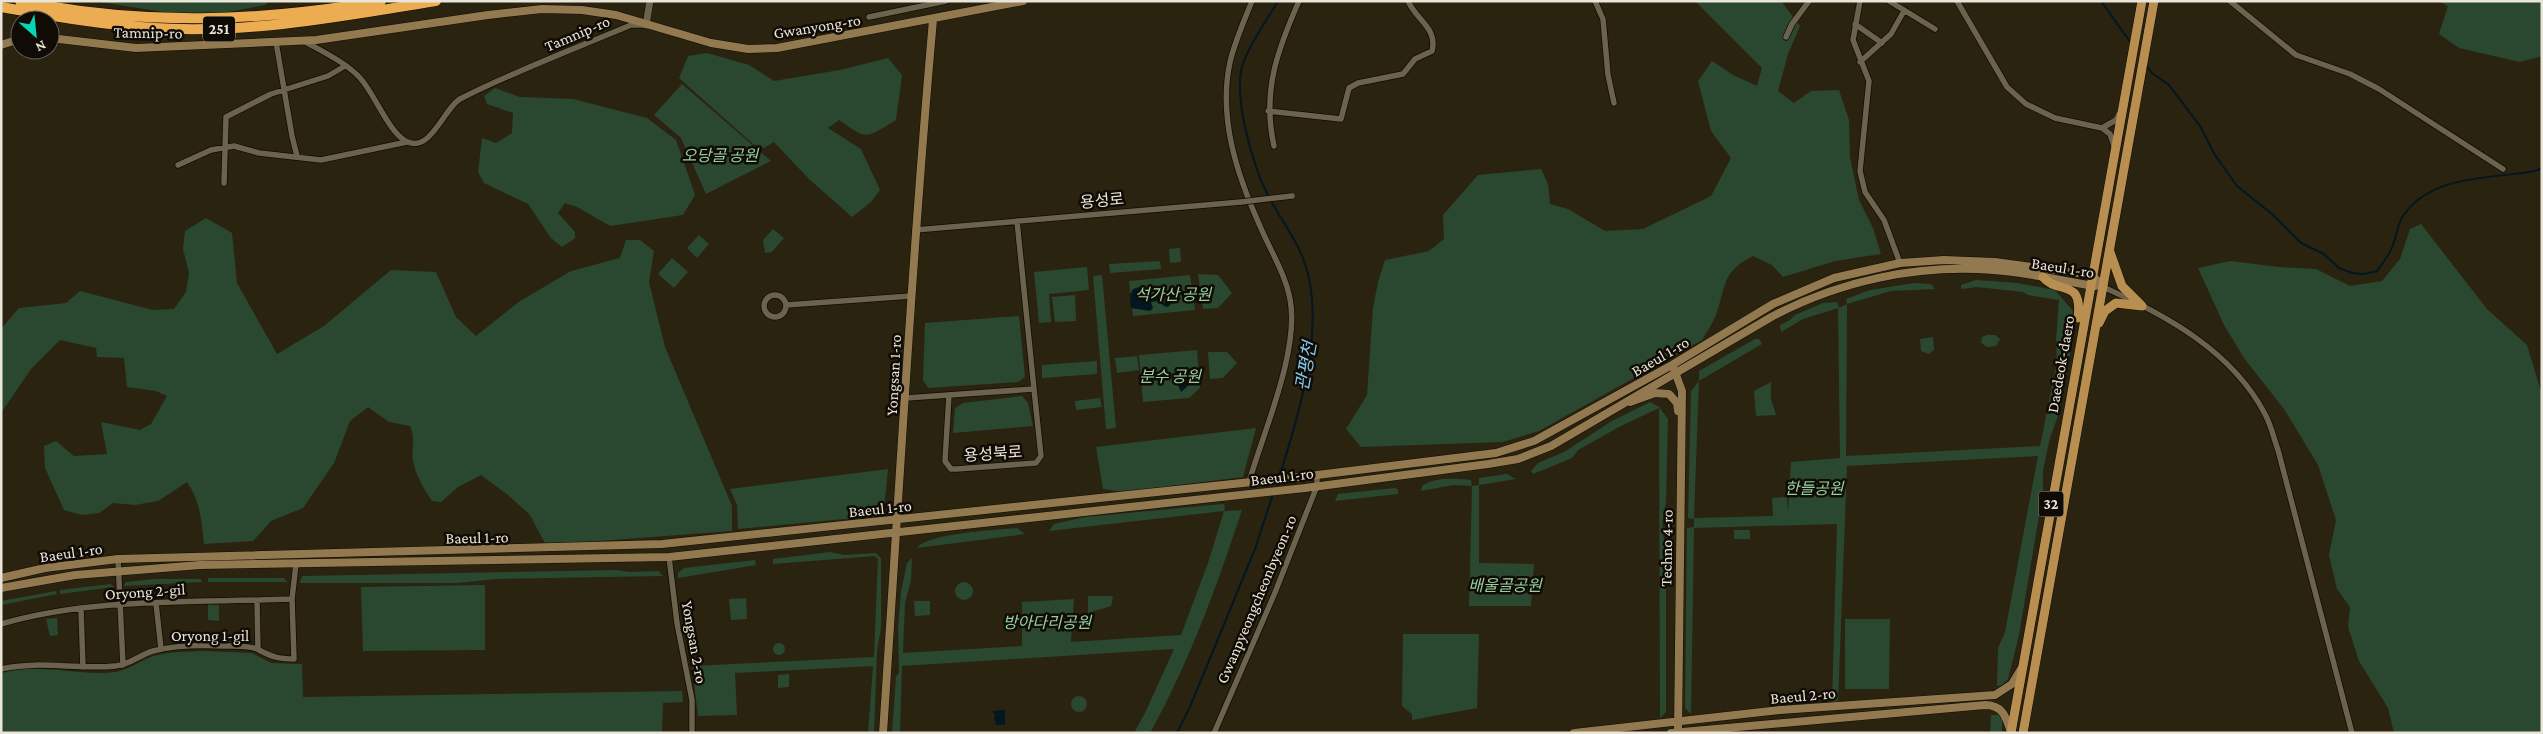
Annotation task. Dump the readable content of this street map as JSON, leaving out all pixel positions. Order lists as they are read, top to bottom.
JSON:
{
  "streets": {
    "highway": ["251"],
    "main road": [
      "Gwanyong-ro",
      "Tamnip-ro",
      "Baeul 1-ro",
      "Daedeok-daero",
      "Yongsan 1-ro",
      "32",
      "Techno 4-ro",
      "Baeul 2-ro"
    ],
    "street": [
      "용성로",
      "용성북로",
      "Oryong 2-gil",
      "Gwanpyeongcheonbyeon-ro",
      "Oryong 1-gil",
      "Yongsan 2-ro"
    ]
  },
  "crossings": [
    ["Gwanyong-ro", "Tamnip-ro"],
    ["Gwanyong-ro", "Yongsan 1-ro"],
    ["용성로", "Yongsan 1-ro"],
    ["용성로", "용성북로"],
    ["Baeul 1-ro", "Daedeok-daero"],
    ["Baeul 1-ro", "Yongsan 1-ro"],
    ["Baeul 1-ro", "Techno 4-ro"],
    ["Baeul 1-ro", "Gwanpyeongcheonbyeon-ro"],
    ["Baeul 1-ro", "Oryong 1-gil"],
    ["Baeul 1-ro", "Yongsan 2-ro"],
    ["Daedeok-daero", "Baeul 2-ro"],
    ["Techno 4-ro", "Baeul 2-ro"],
    ["Oryong 2-gil", "Oryong 1-gil"]
  ],
  "water": ["관평천"],
  "parks": [
    "오당골 공원",
    "석가산 공원",
    "분수 공원",
    "한들공원",
    "배울골공원",
    "방아다리공원"
  ],
  "north": "bottom right"
}
